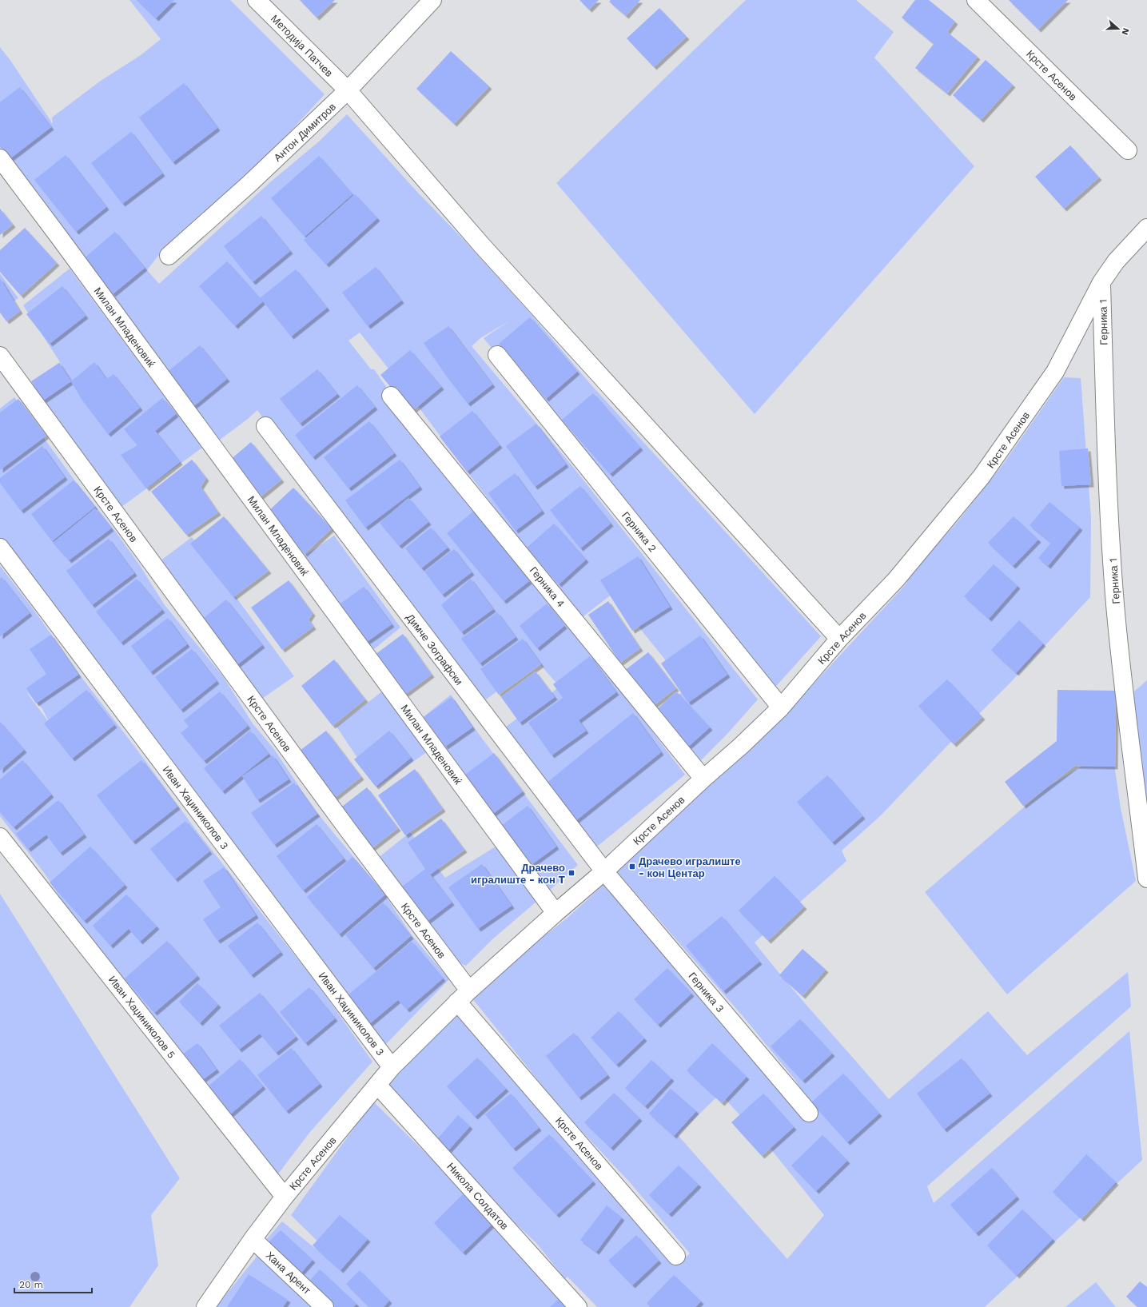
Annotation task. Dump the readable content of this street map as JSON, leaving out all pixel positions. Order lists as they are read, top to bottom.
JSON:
{
  "streets": {
    "street": [
      "Методија Патчев",
      "Крсте Асенов",
      "Антон Димитров",
      "Герника 1",
      "Милан Младеновиќ",
      "Герника 2",
      "Герника 4",
      "Димче Зографски",
      "Иван Хаџиниколов 3",
      "Герника 3",
      "Иван Хаџиниколов 5",
      "Никола Солдатов",
      "Хана Арент"
    ]
  },
  "crossings": [
    ["Методија Патчев", "Крсте Асенов"],
    ["Методија Патчев", "Антон Димитров"],
    ["Крсте Асенов", "Герника 1"],
    ["Крсте Асенов", "Милан Младеновиќ"],
    ["Крсте Асенов", "Герника 2"],
    ["Крсте Асенов", "Герника 4"],
    ["Крсте Асенов", "Димче Зографски"],
    ["Крсте Асенов", "Иван Хаџиниколов 3"],
    ["Крсте Асенов", "Герника 3"],
    ["Крсте Асенов", "Иван Хаџиниколов 5"],
    ["Крсте Асенов", "Никола Солдатов"],
    ["Крсте Асенов", "Хана Арент"],
    ["Димче Зографски", "Герника 3"]
  ],
  "places": {
    "transit": ["Драчево игралиште - кон Центар", "Драчево игралиште - кон T"]
  },
  "scale_bar": "20 m",
  "north": "right"
}
